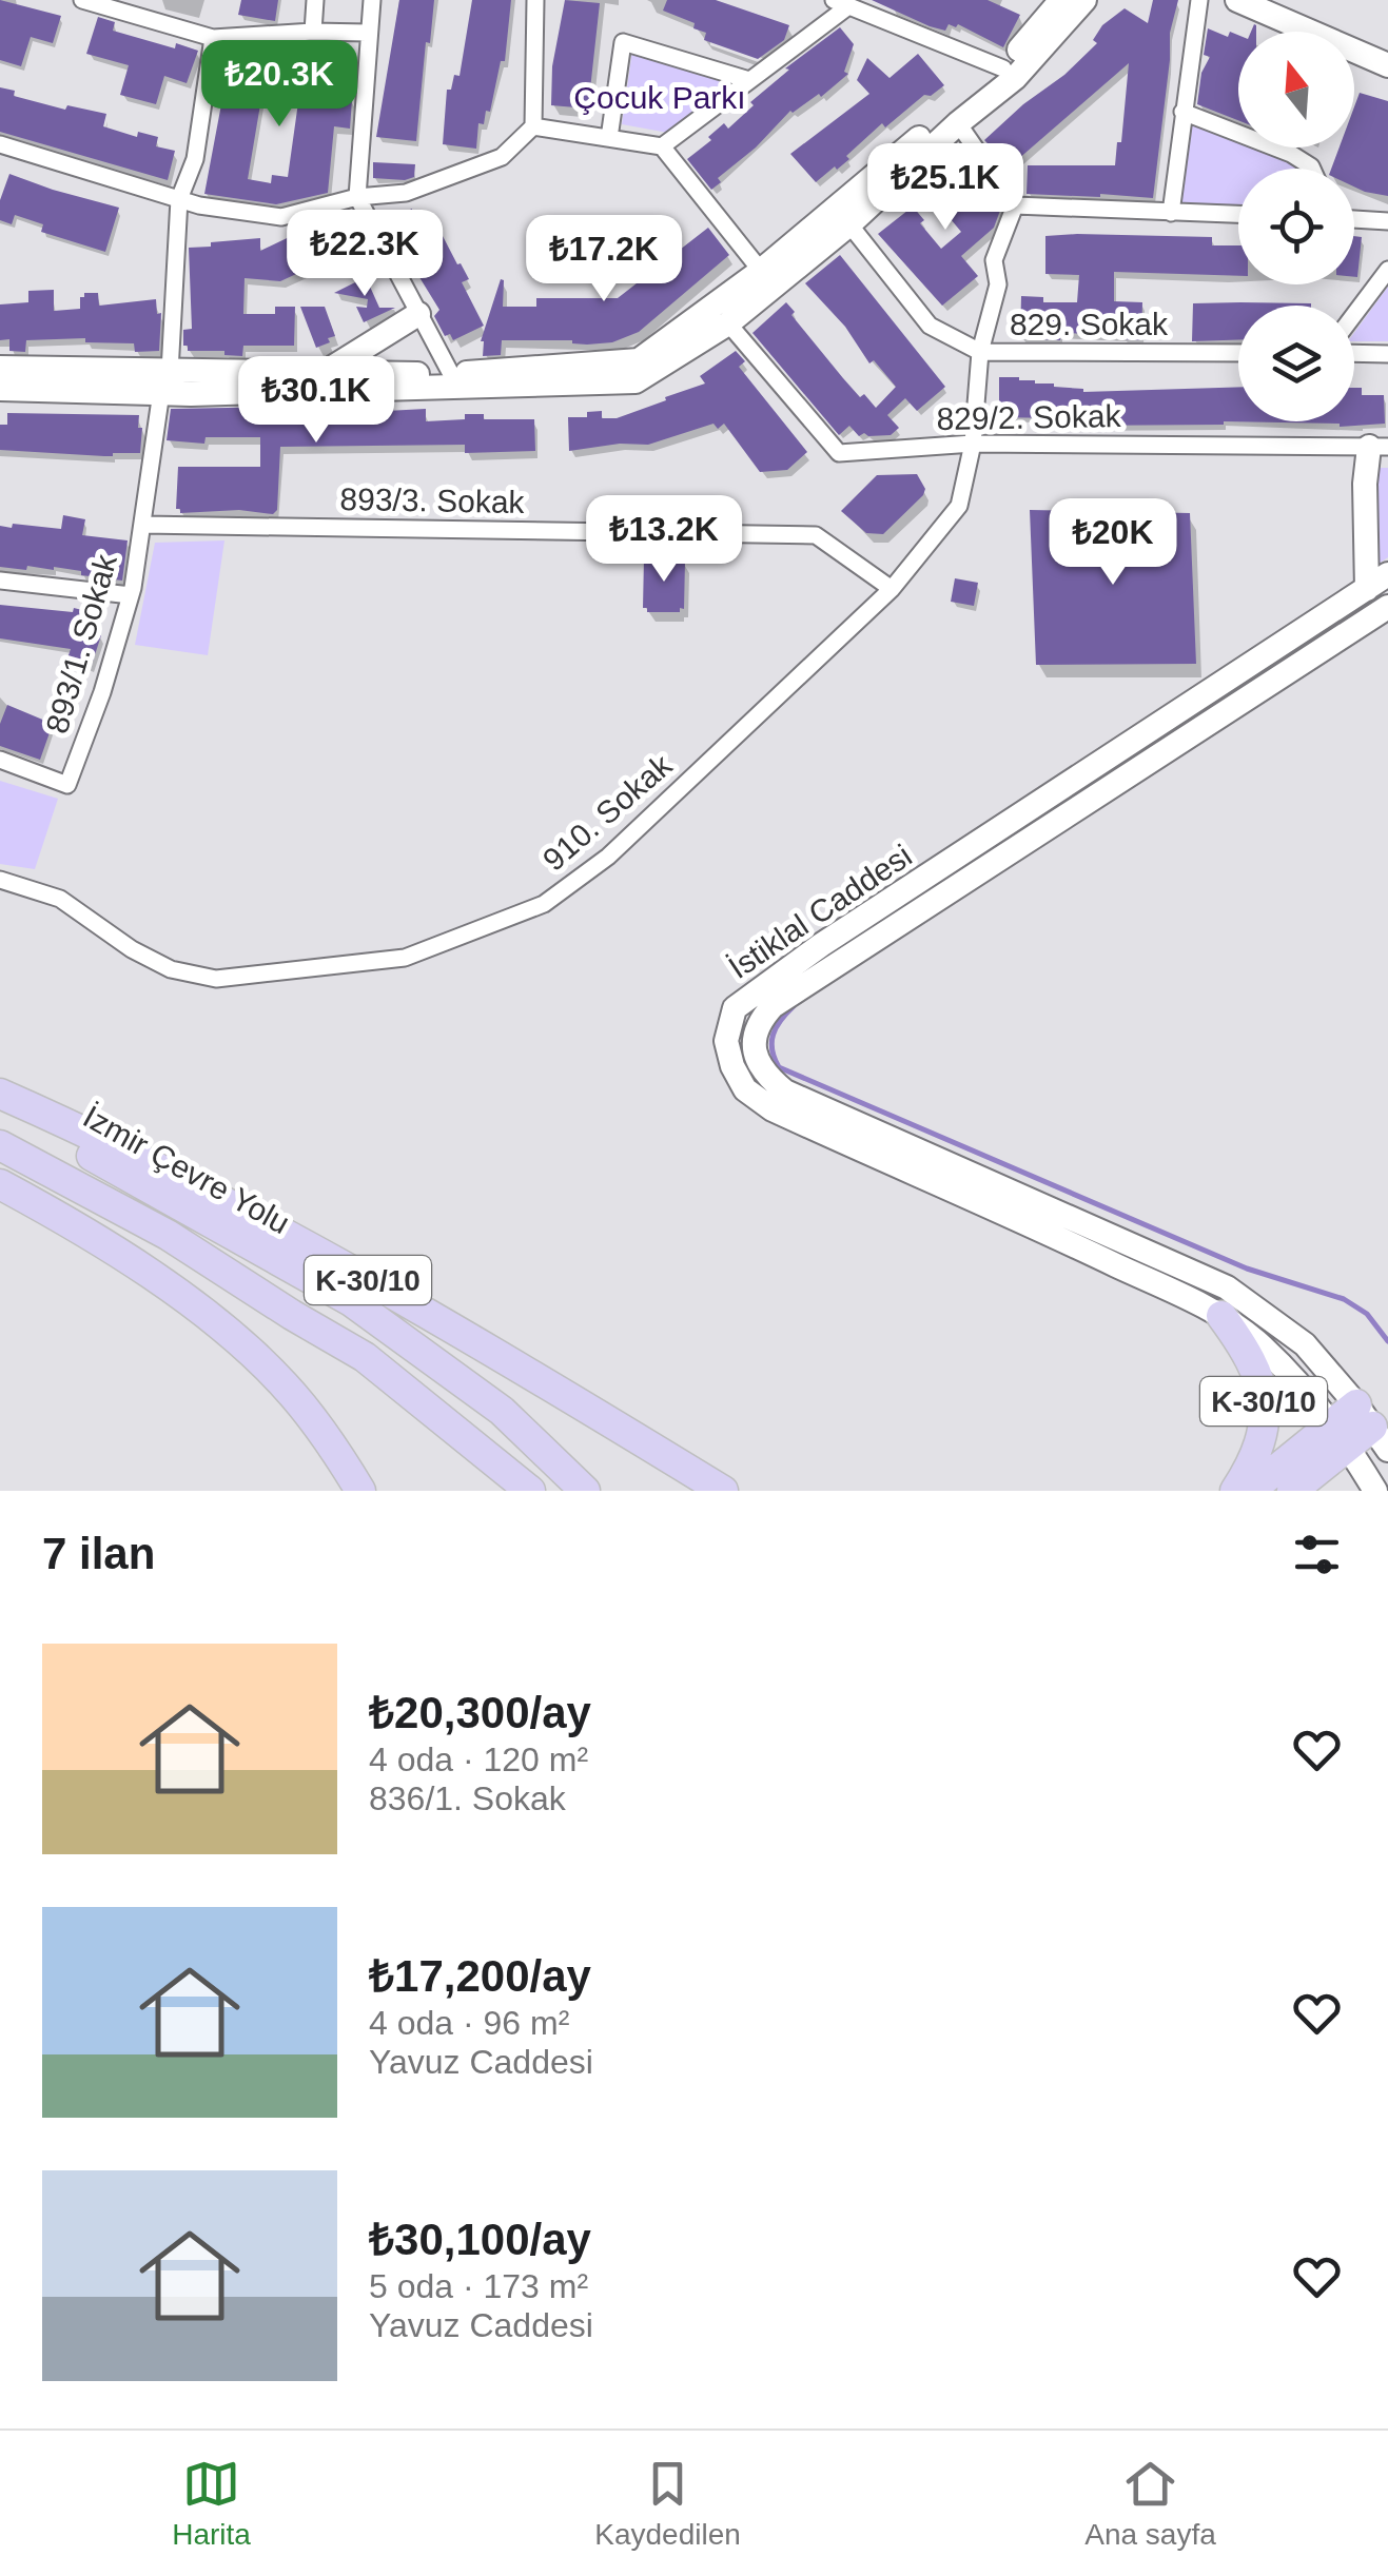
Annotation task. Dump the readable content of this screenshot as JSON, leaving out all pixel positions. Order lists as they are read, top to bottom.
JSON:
{
  "streets": {
    "highway": ["İzmir Çevre Yolu", "K-30/10"],
    "main road": ["İstiklal Caddesi"],
    "street": [
      "829. Sokak",
      "829/2. Sokak",
      "893/3. Sokak",
      "893/1. Sokak",
      "910. Sokak"
    ]
  },
  "crossings": [
    ["829. Sokak", "910. Sokak"],
    ["829/2. Sokak", "910. Sokak"],
    ["893/3. Sokak", "893/1. Sokak"],
    ["893/3. Sokak", "910. Sokak"],
    ["İstiklal Caddesi", "K-30/10"]
  ],
  "parks": ["Çocuk Parkı"],
  "north": "top",
  "page": {
    "price": [
      "₺20.3K",
      "₺25.1K",
      "₺22.3K",
      "₺17.2K",
      "₺30.1K",
      "₺13.2K",
      "₺20K"
    ],
    "heading": "7 ilan",
    "list": [
      {
        "name": "₺20,300/ay",
        "note": "4 oda · 120 m² · 836/1. Sokak"
      },
      {
        "name": "₺17,200/ay",
        "note": "4 oda · 96 m² · Yavuz Caddesi"
      },
      {
        "name": "₺30,100/ay",
        "note": "5 oda · 173 m² · Yavuz Caddesi"
      }
    ],
    "tabs": ["Harita", "Kaydedilen", "Ana sayfa"]
  }
}
